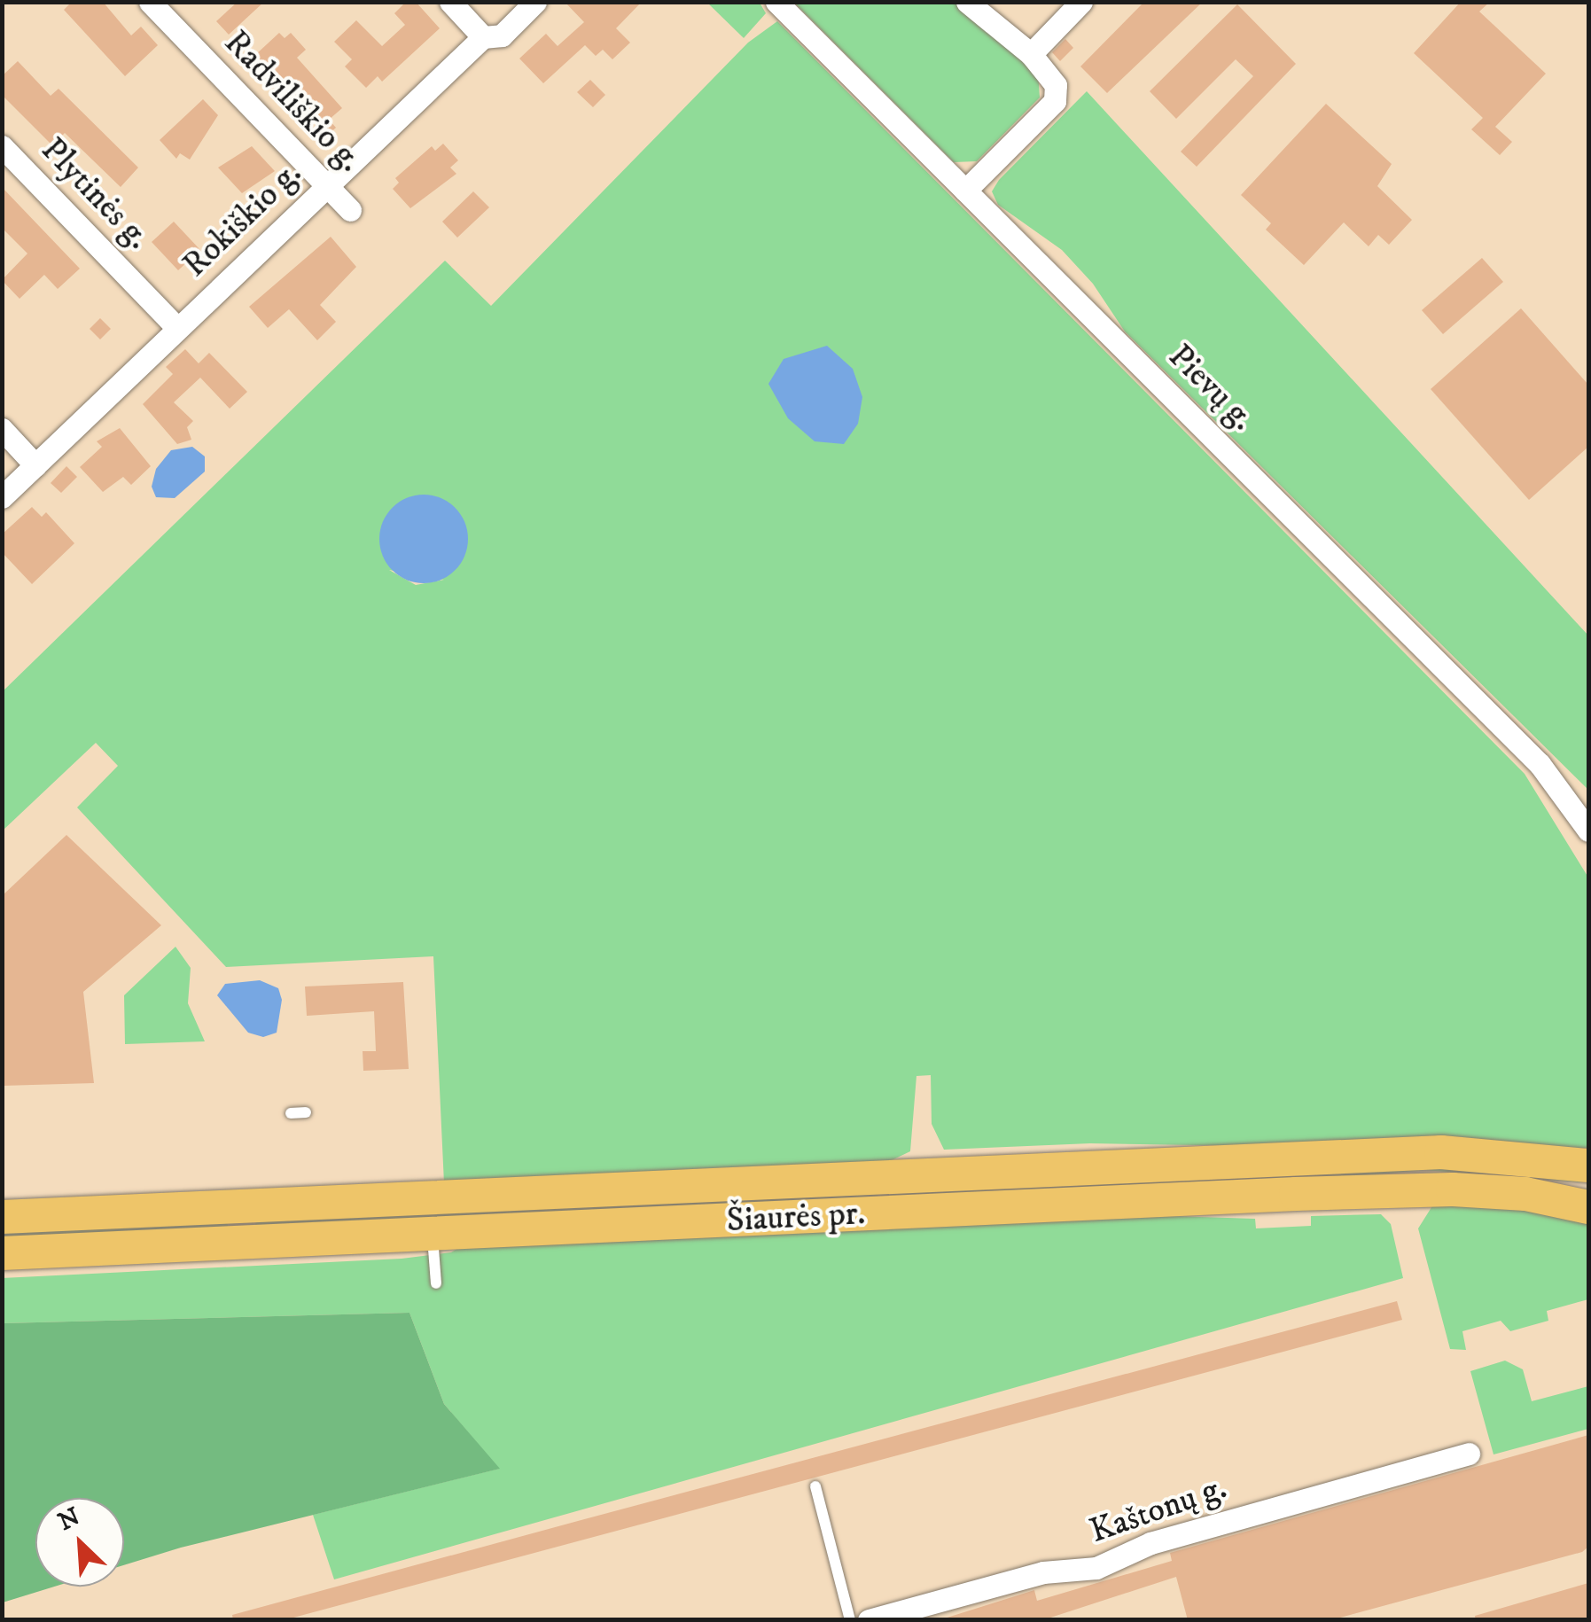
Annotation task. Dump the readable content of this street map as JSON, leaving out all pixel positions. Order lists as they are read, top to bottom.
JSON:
{
  "streets": {
    "main road": ["Šiaurės pr."],
    "street": [
      "Radviliškio g.",
      "Plytinės g.",
      "Rokiškio g.",
      "Pievų g.",
      "Kaštonų g."
    ]
  },
  "crossings": [
    ["Radviliškio g.", "Rokiškio g."],
    ["Plytinės g.", "Rokiškio g."]
  ],
  "north": "top left"
}
